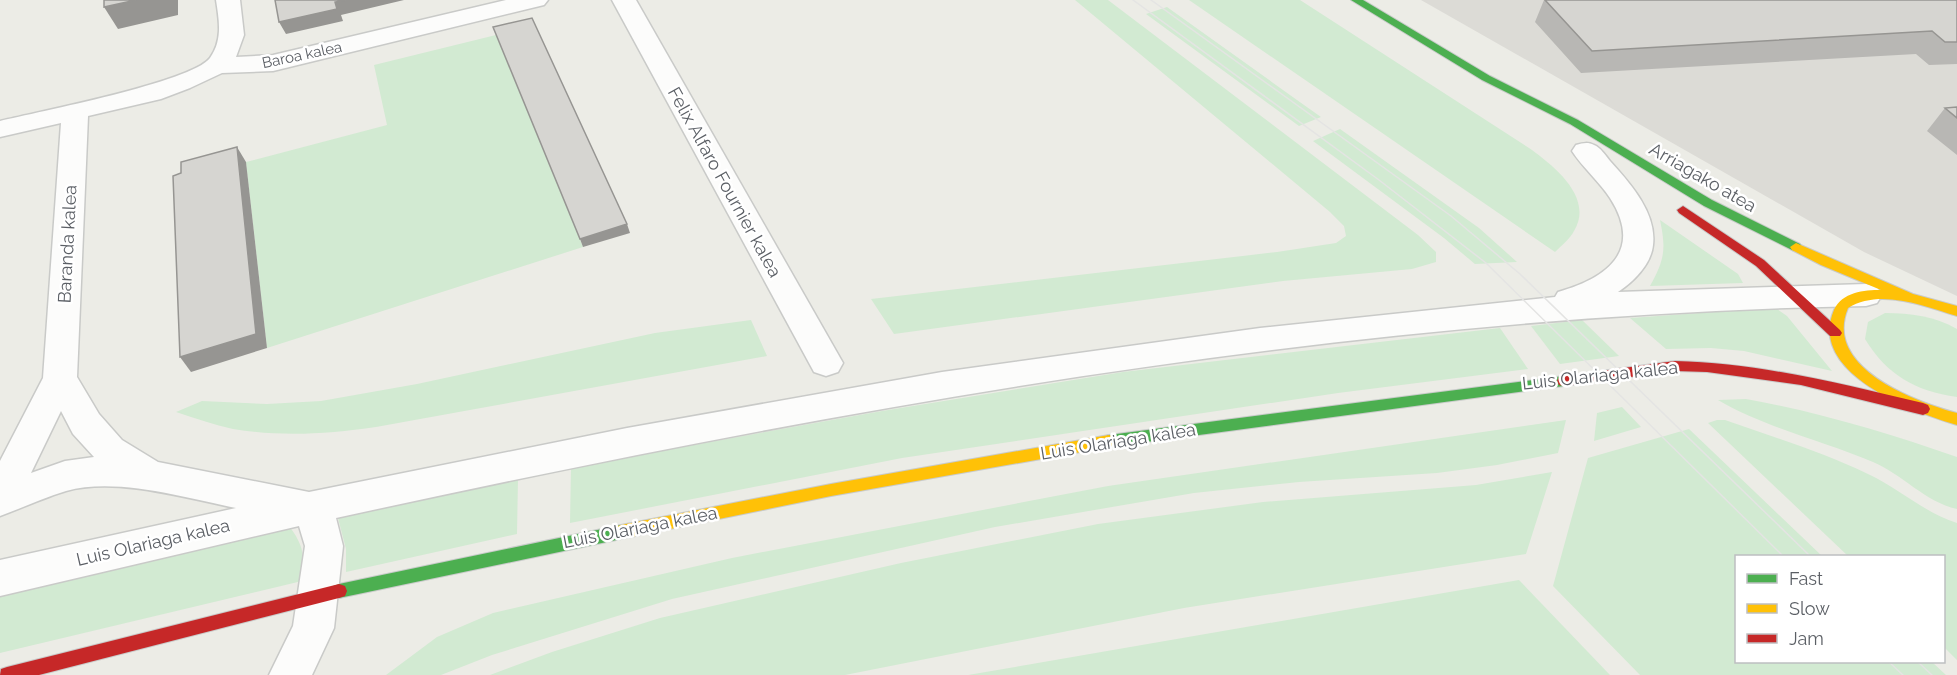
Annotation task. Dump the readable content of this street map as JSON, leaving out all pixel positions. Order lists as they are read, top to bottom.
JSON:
{
  "streets": {
    "street": [
      "Baroa kalea",
      "Arriagako atea",
      "Felix Alfaro Fournier kalea",
      "Baranda kalea",
      "Luis Olariaga kalea"
    ]
  },
  "crossings": [
    ["Baroa kalea", "Baranda kalea"],
    ["Baranda kalea", "Luis Olariaga kalea"]
  ],
  "legend": ["Fast", "Slow", "Jam"]
}
